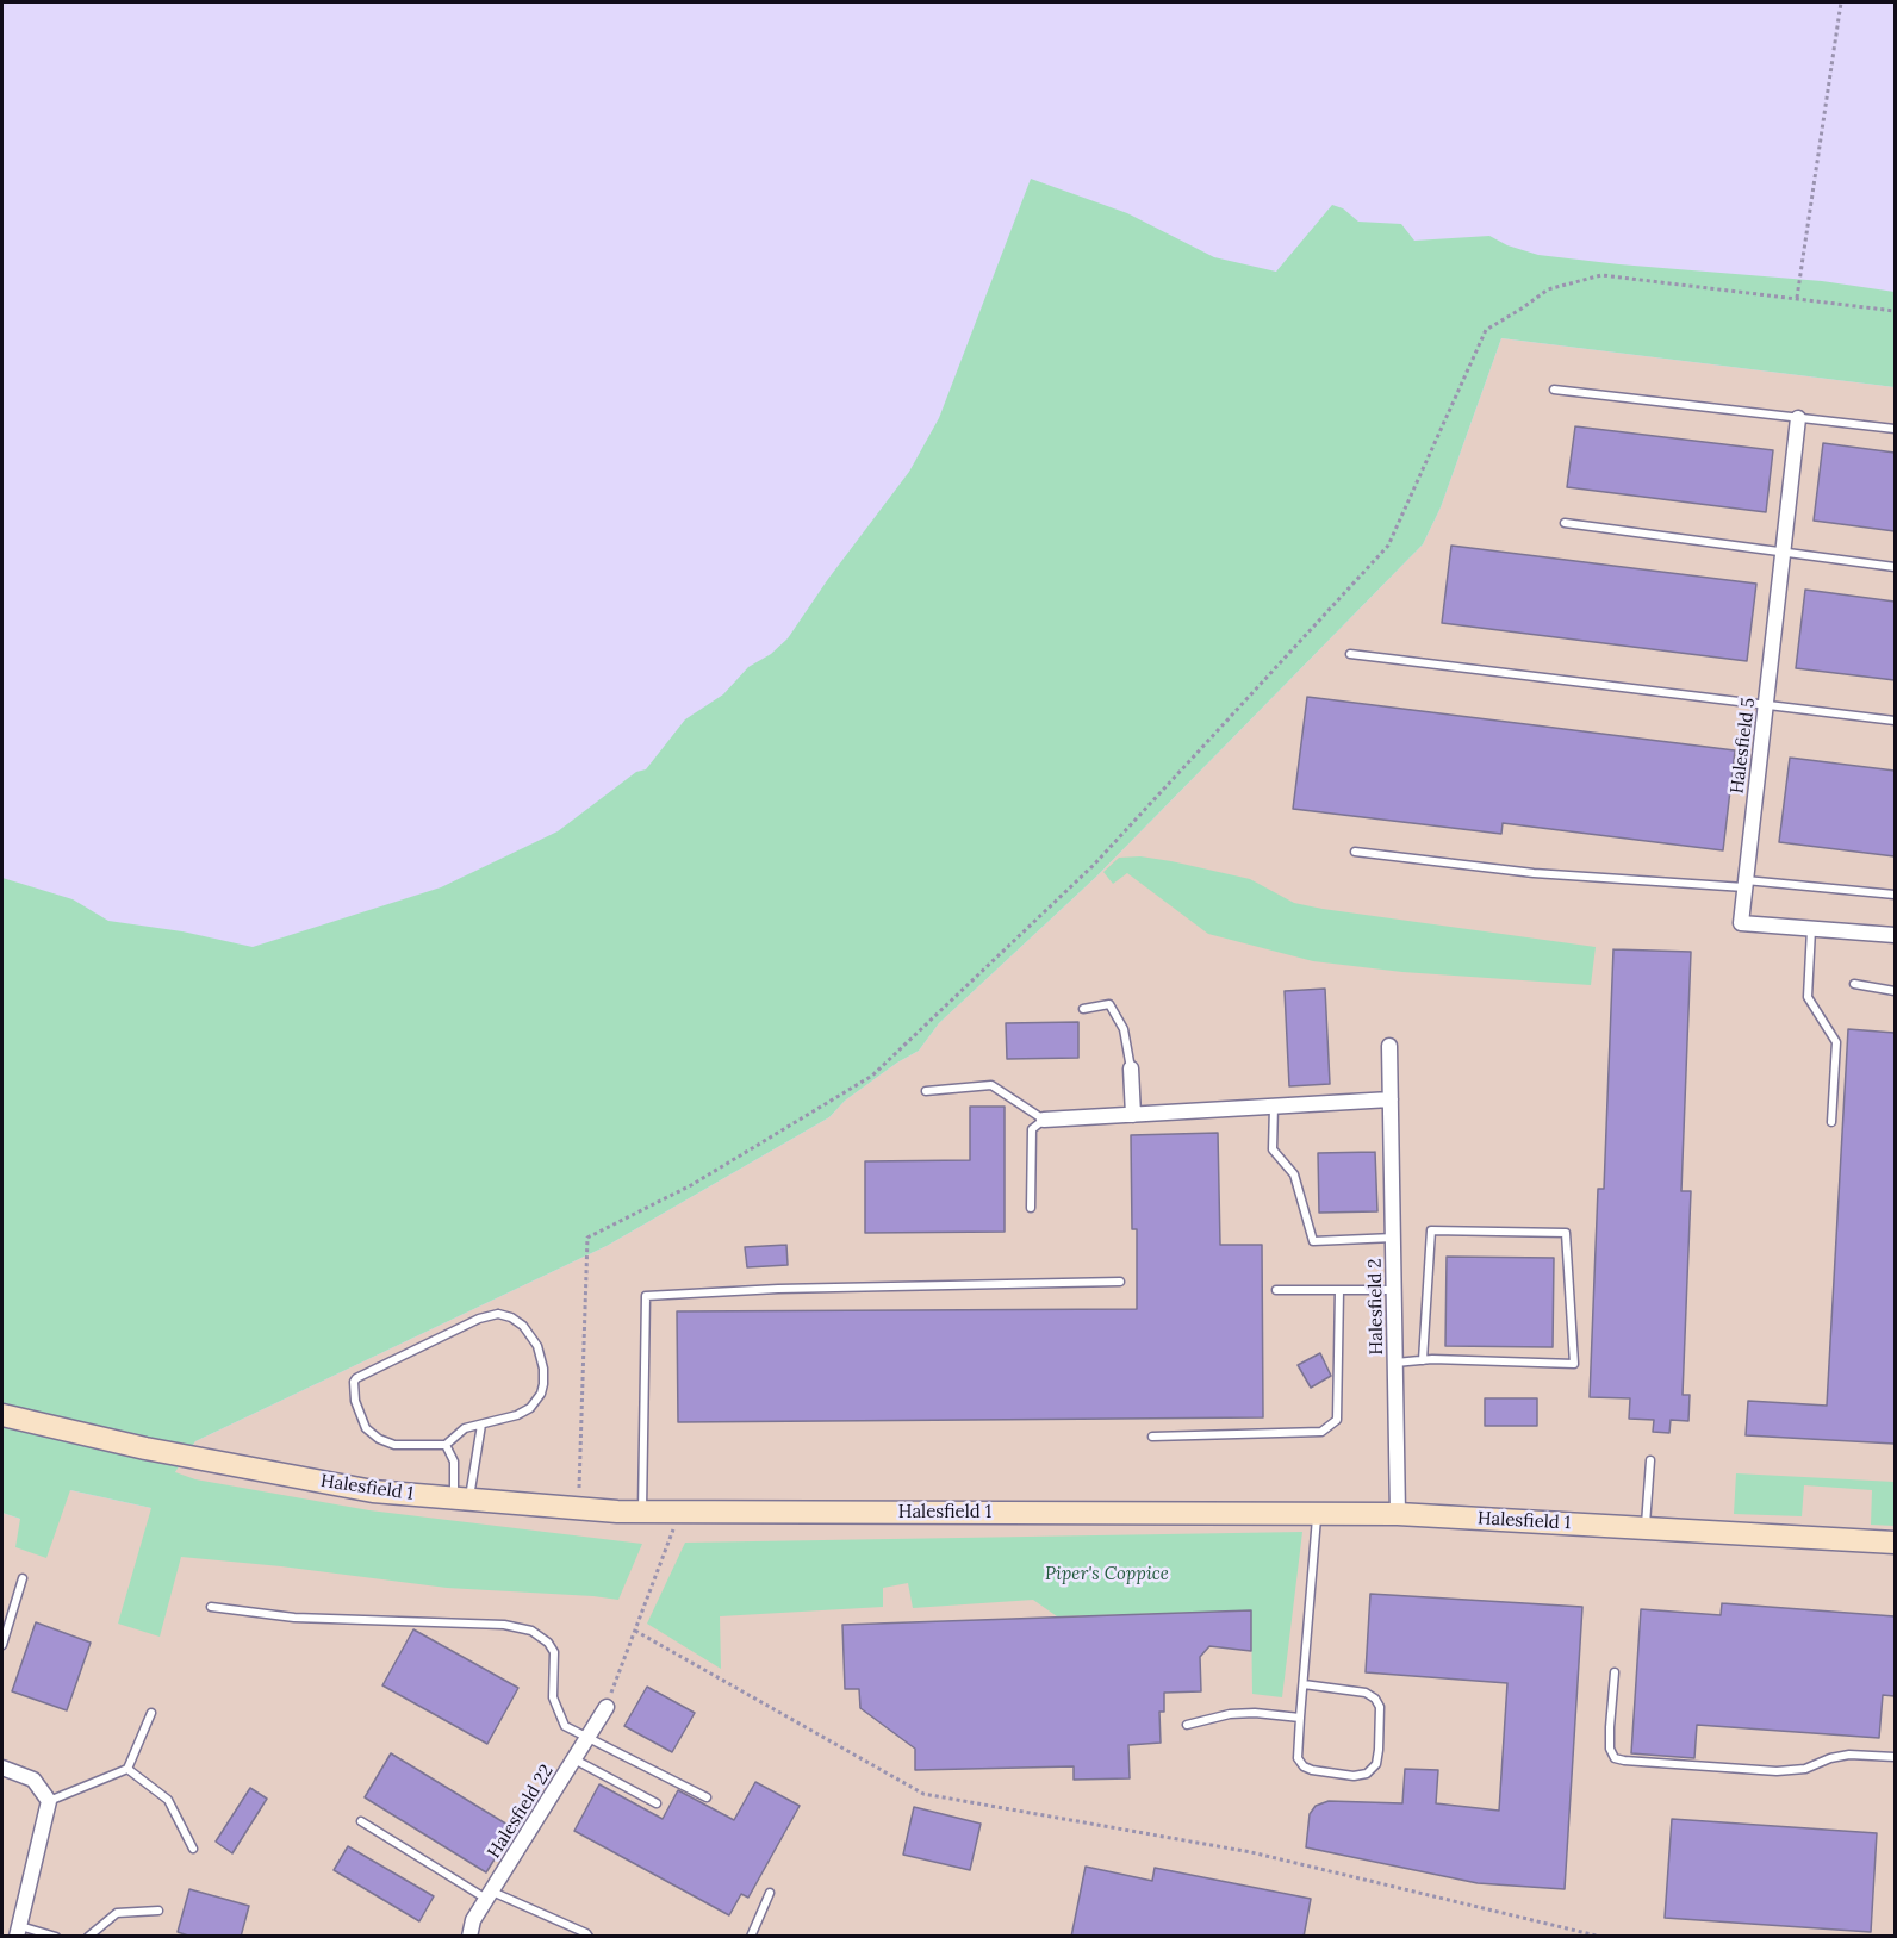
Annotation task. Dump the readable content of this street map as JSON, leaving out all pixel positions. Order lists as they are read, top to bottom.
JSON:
{
  "streets": {
    "street": [
      "Halesfield 5",
      "Halesfield 2",
      "Halesfield 1",
      "Halesfield 22"
    ]
  },
  "crossings": [
    ["Halesfield 2", "Halesfield 1"]
  ],
  "parks": ["Piper's Coppice"]
}
